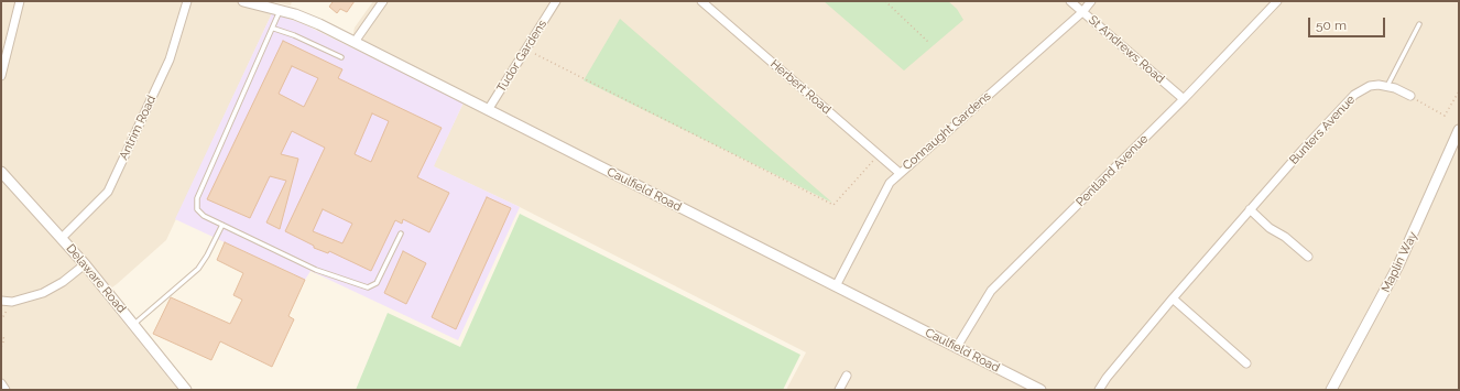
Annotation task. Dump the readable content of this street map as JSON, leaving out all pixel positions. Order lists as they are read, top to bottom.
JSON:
{
  "streets": {
    "street": [
      "St Andrews Road",
      "Tudor Gardens",
      "Herbert Road",
      "Antrim Road",
      "Bunters Avenue",
      "Connaught Gardens",
      "Pentland Avenue",
      "Caulfield Road",
      "Maplin Way",
      "Delaware Road"
    ]
  },
  "crossings": [
    ["St Andrews Road", "Connaught Gardens"],
    ["St Andrews Road", "Pentland Avenue"],
    ["Tudor Gardens", "Caulfield Road"],
    ["Herbert Road", "Connaught Gardens"],
    ["Antrim Road", "Delaware Road"],
    ["Connaught Gardens", "Caulfield Road"],
    ["Pentland Avenue", "Caulfield Road"]
  ],
  "scale_bar": "50 m"
}
